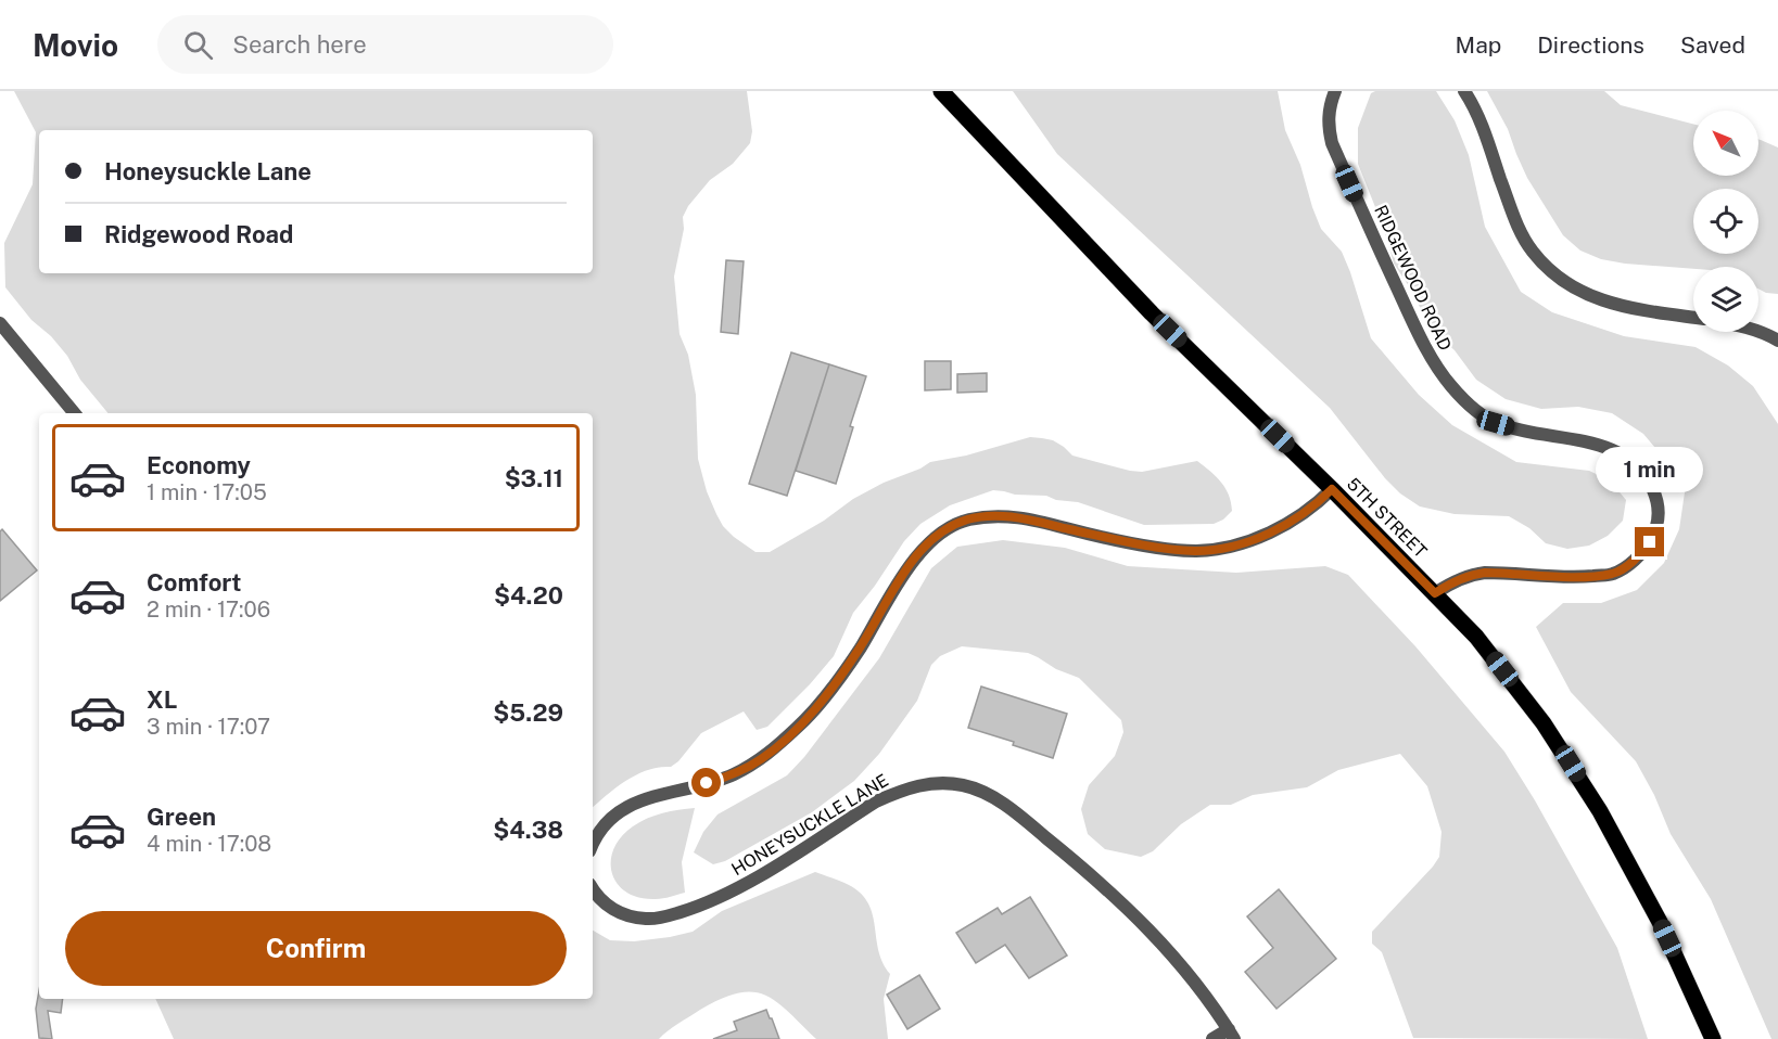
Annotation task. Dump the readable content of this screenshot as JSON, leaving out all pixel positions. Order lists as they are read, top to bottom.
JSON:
{
  "streets": {
    "main road": ["5TH STREET"],
    "street": ["RIDGEWOOD ROAD", "HONEYSUCKLE LANE"]
  },
  "crossings": [
    ["RIDGEWOOD ROAD", "5TH STREET"]
  ],
  "north": "top left",
  "page": {
    "header": "Movio",
    "search": "Search here",
    "nav": ["Map", "Directions", "Saved"],
    "banner": ["Honeysuckle Lane", "Ridgewood Road"],
    "list": [
      {
        "name": "Economy",
        "note": "1 min · 17:05",
        "value": "$3.11"
      },
      {
        "name": "Comfort",
        "note": "2 min · 17:06",
        "value": "$4.20"
      },
      {
        "name": "XL",
        "note": "3 min · 17:07",
        "value": "$5.29"
      },
      {
        "name": "Green",
        "note": "4 min · 17:08",
        "value": "$4.38"
      }
    ],
    "bubble": "1 min",
    "buttons": "Confirm"
  }
}
